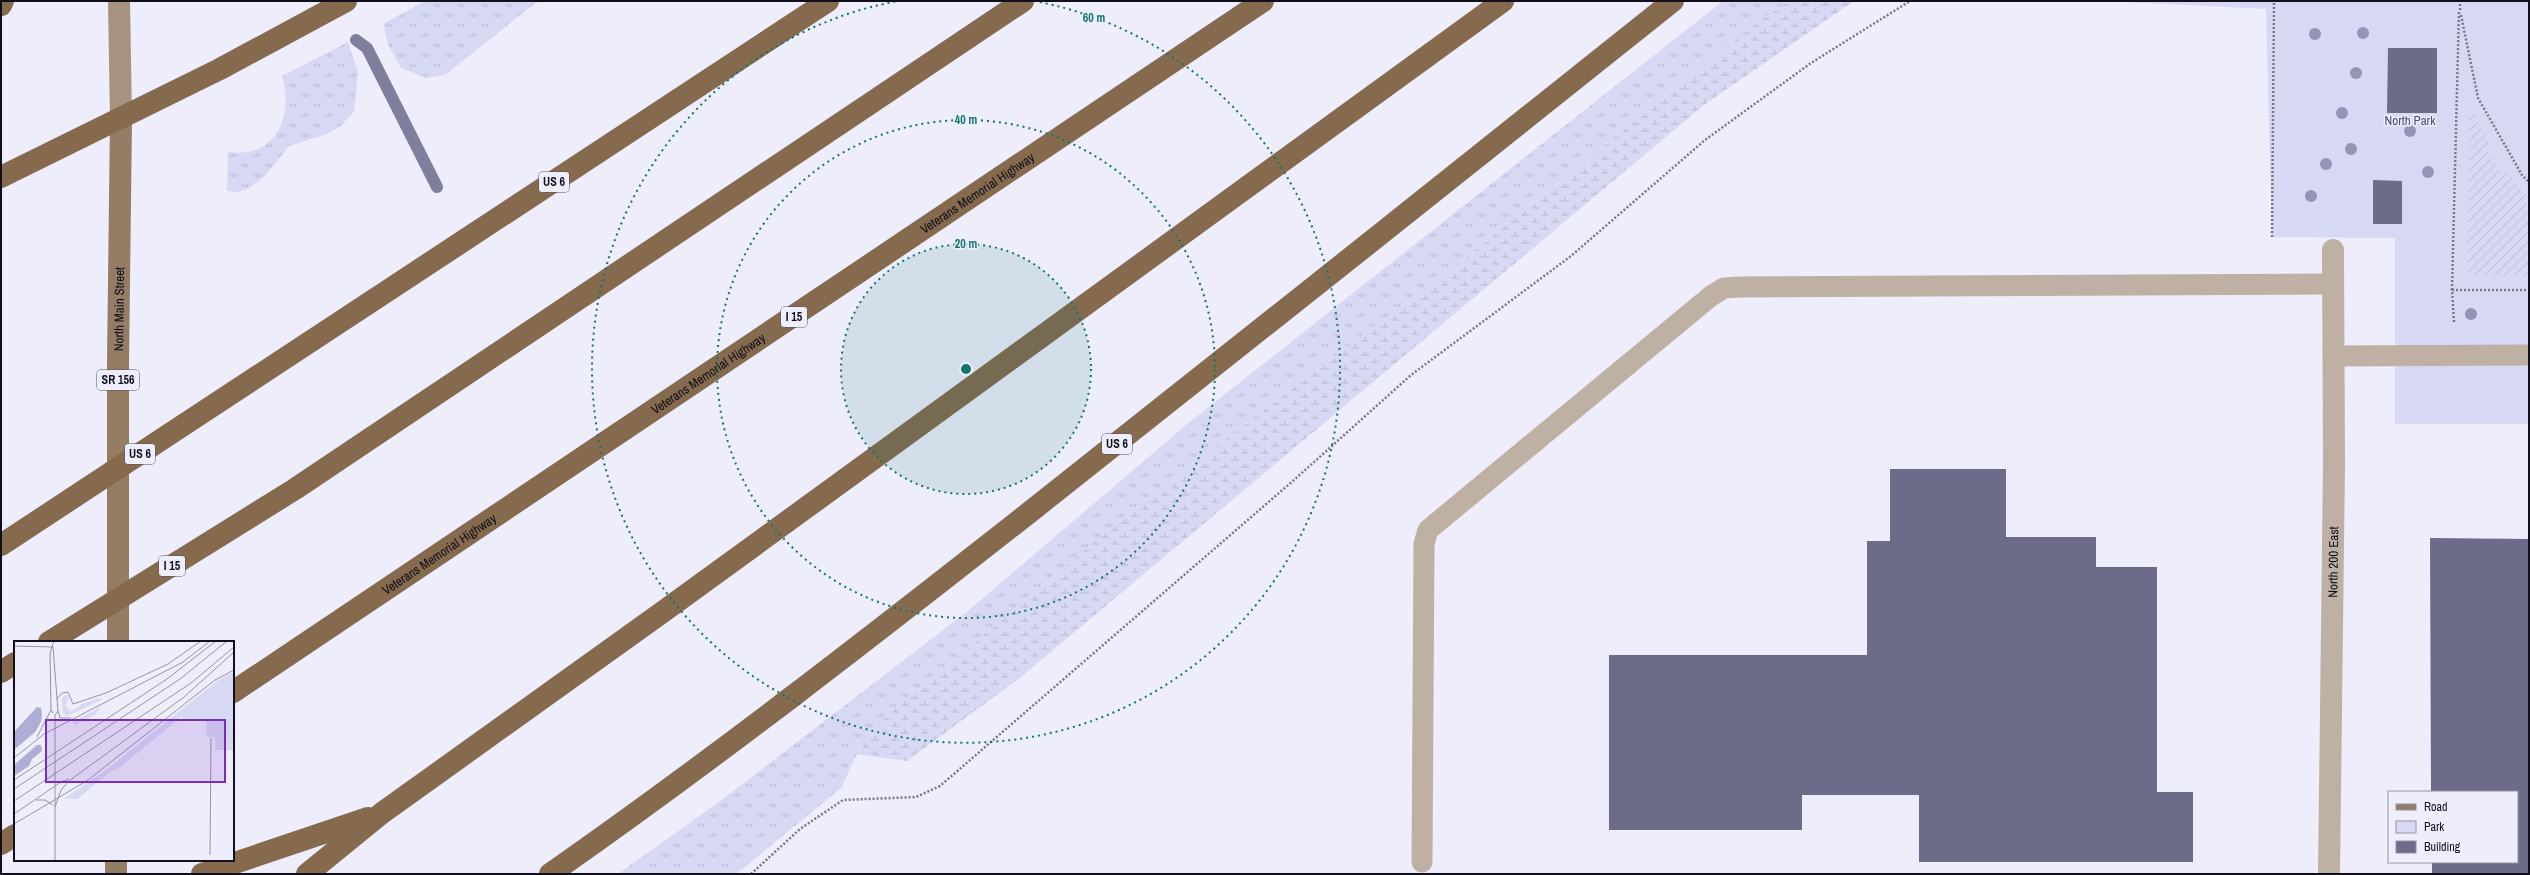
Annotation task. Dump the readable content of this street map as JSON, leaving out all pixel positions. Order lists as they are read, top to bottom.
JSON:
{
  "streets": {
    "highway": ["US 6", "Veterans Memorial Highway", "I 15"],
    "main road": ["North Main Street", "SR 156"],
    "street": ["North 200 East"]
  },
  "parks": ["North Park"],
  "legend": ["Road", "Park", "Building"],
  "rings": ["60 m", "40 m", "20 m"]
}
